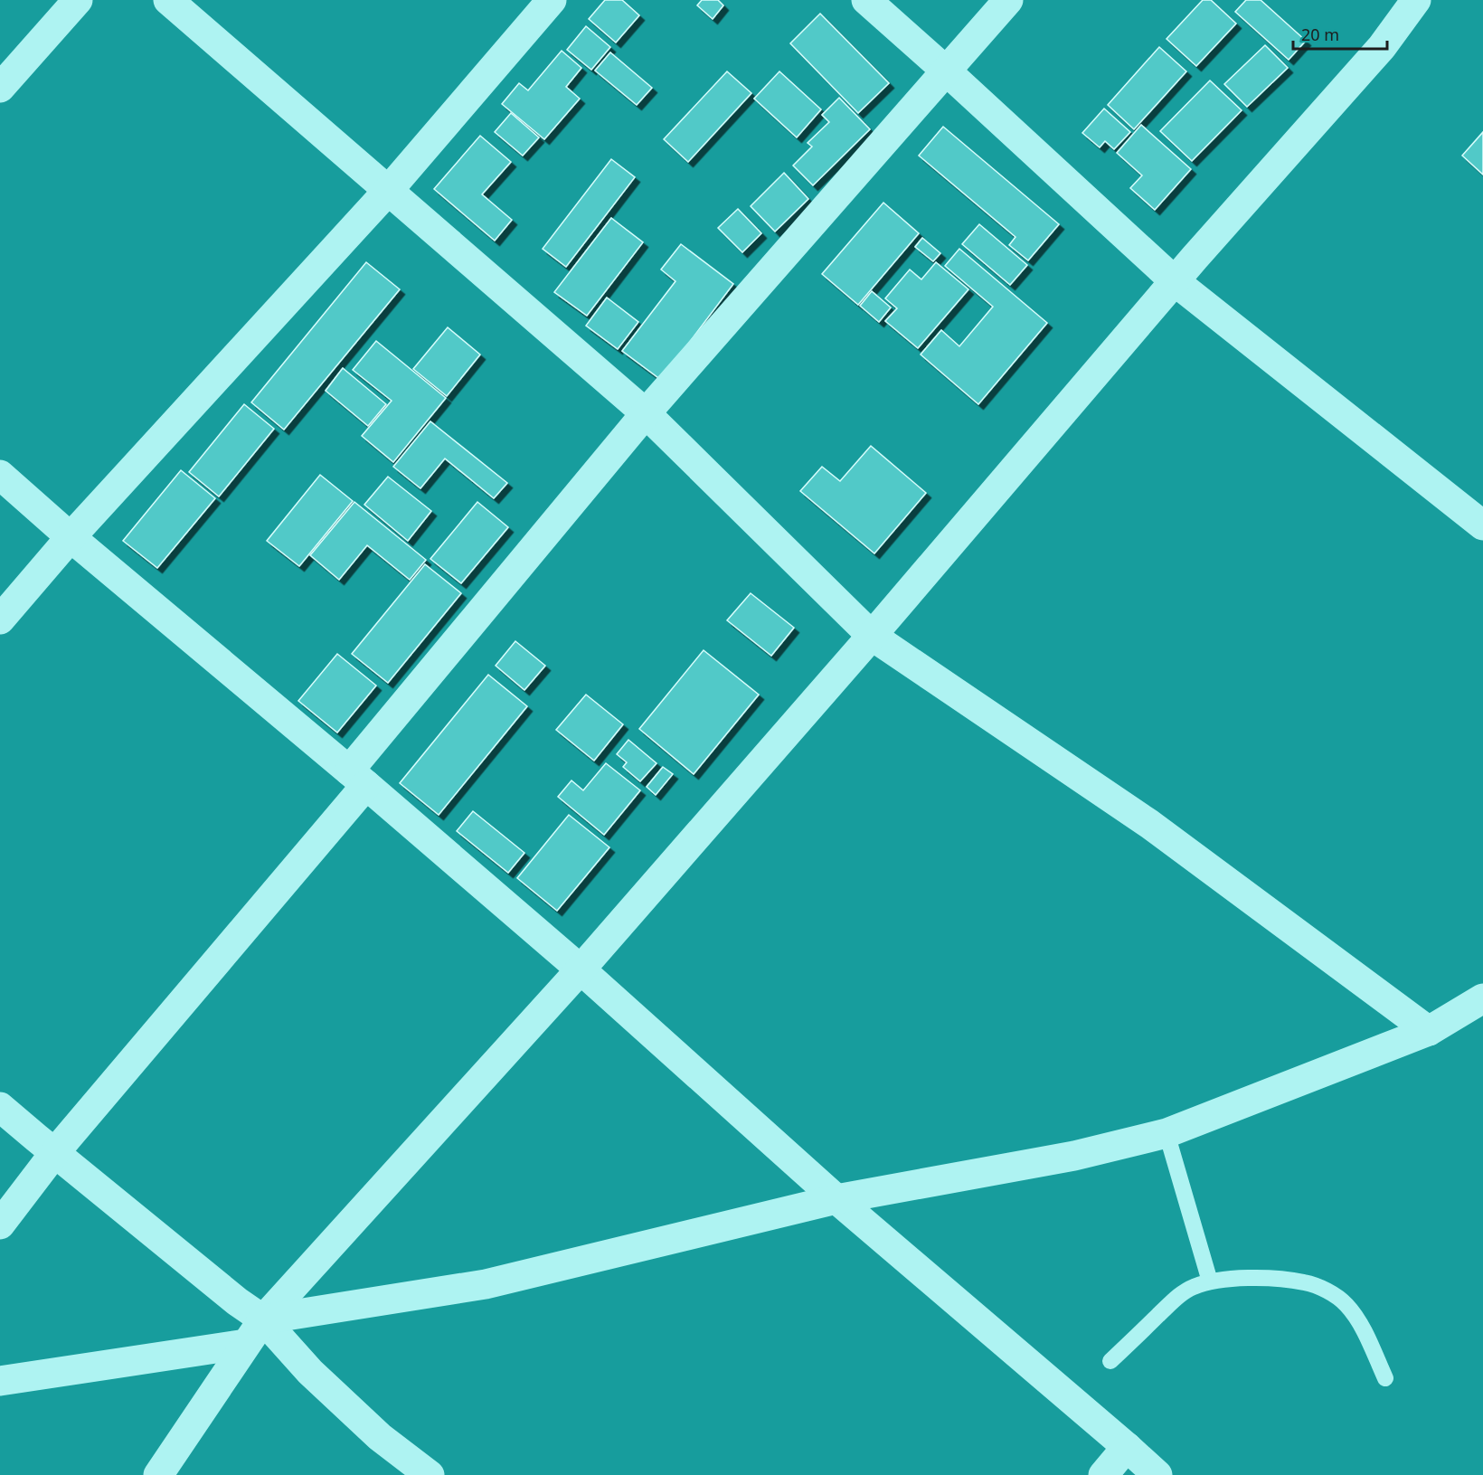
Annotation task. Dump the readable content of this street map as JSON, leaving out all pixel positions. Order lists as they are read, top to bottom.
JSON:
{
  "scale_bar": "20 m"
}
